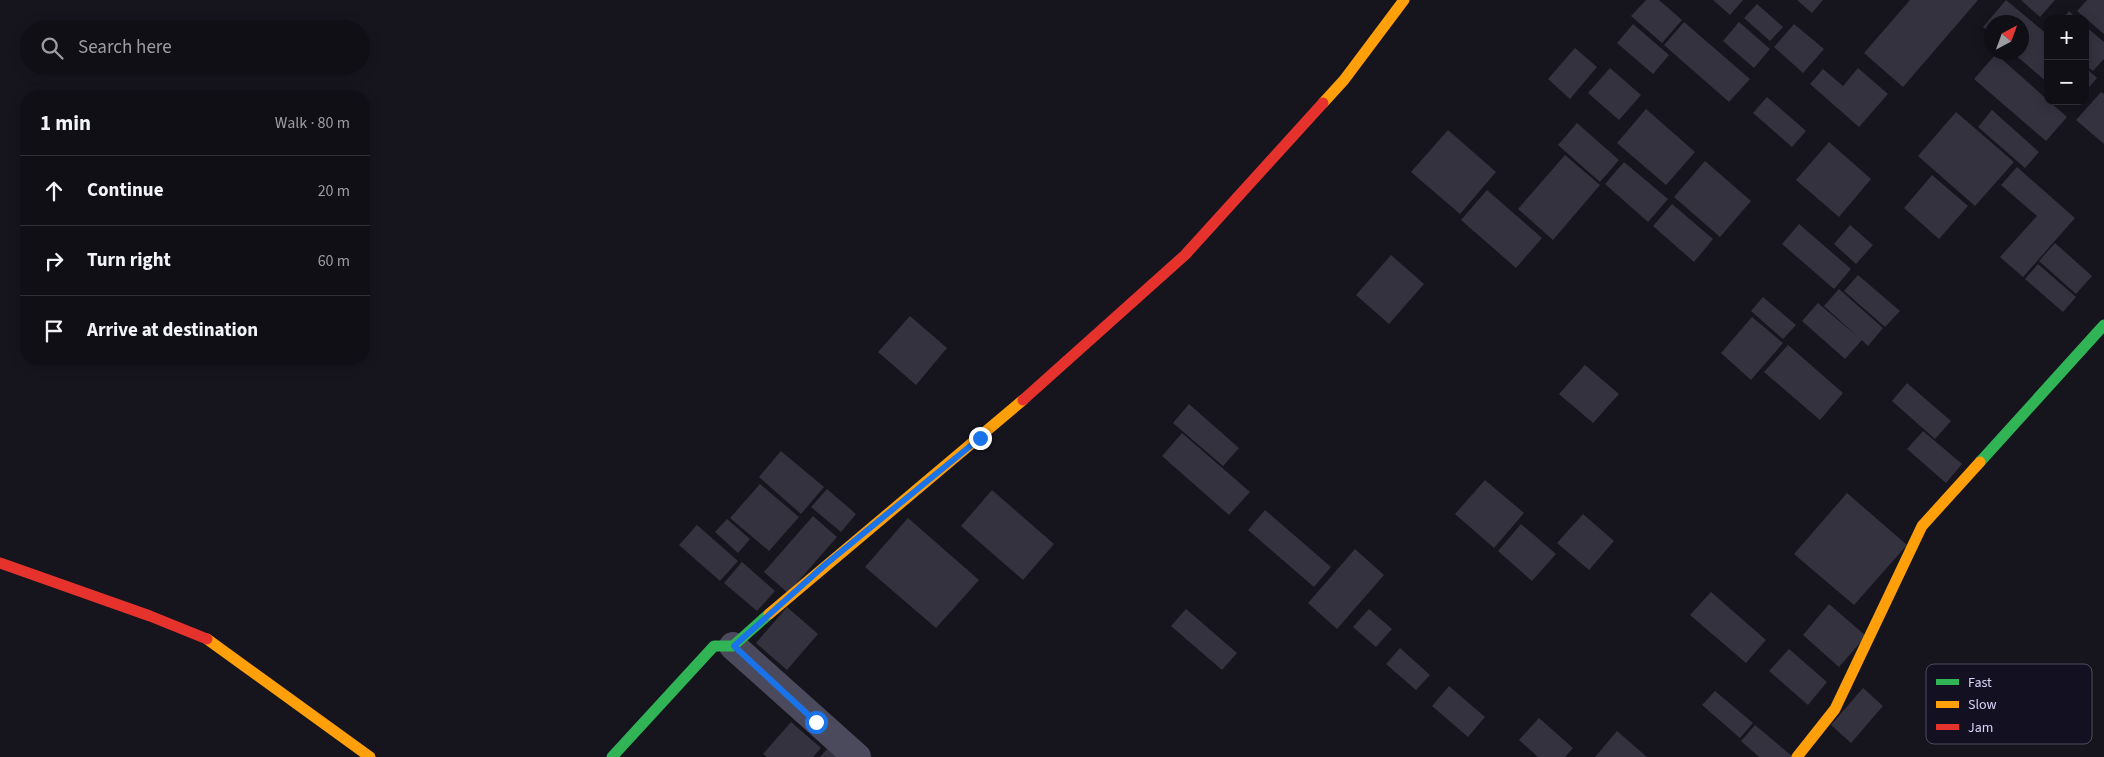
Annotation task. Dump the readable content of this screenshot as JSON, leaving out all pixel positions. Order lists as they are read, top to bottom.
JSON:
{
  "legend": ["Fast", "Slow", "Jam"],
  "north": "top right",
  "page": {
    "map_buttons": ["+", "−"],
    "search": "Search here",
    "heading": ["1 min", "Walk · 80 m"],
    "list": [
      ["Continue", "20 m"],
      ["Turn right", "60 m"],
      "Arrive at destination"
    ]
  }
}
